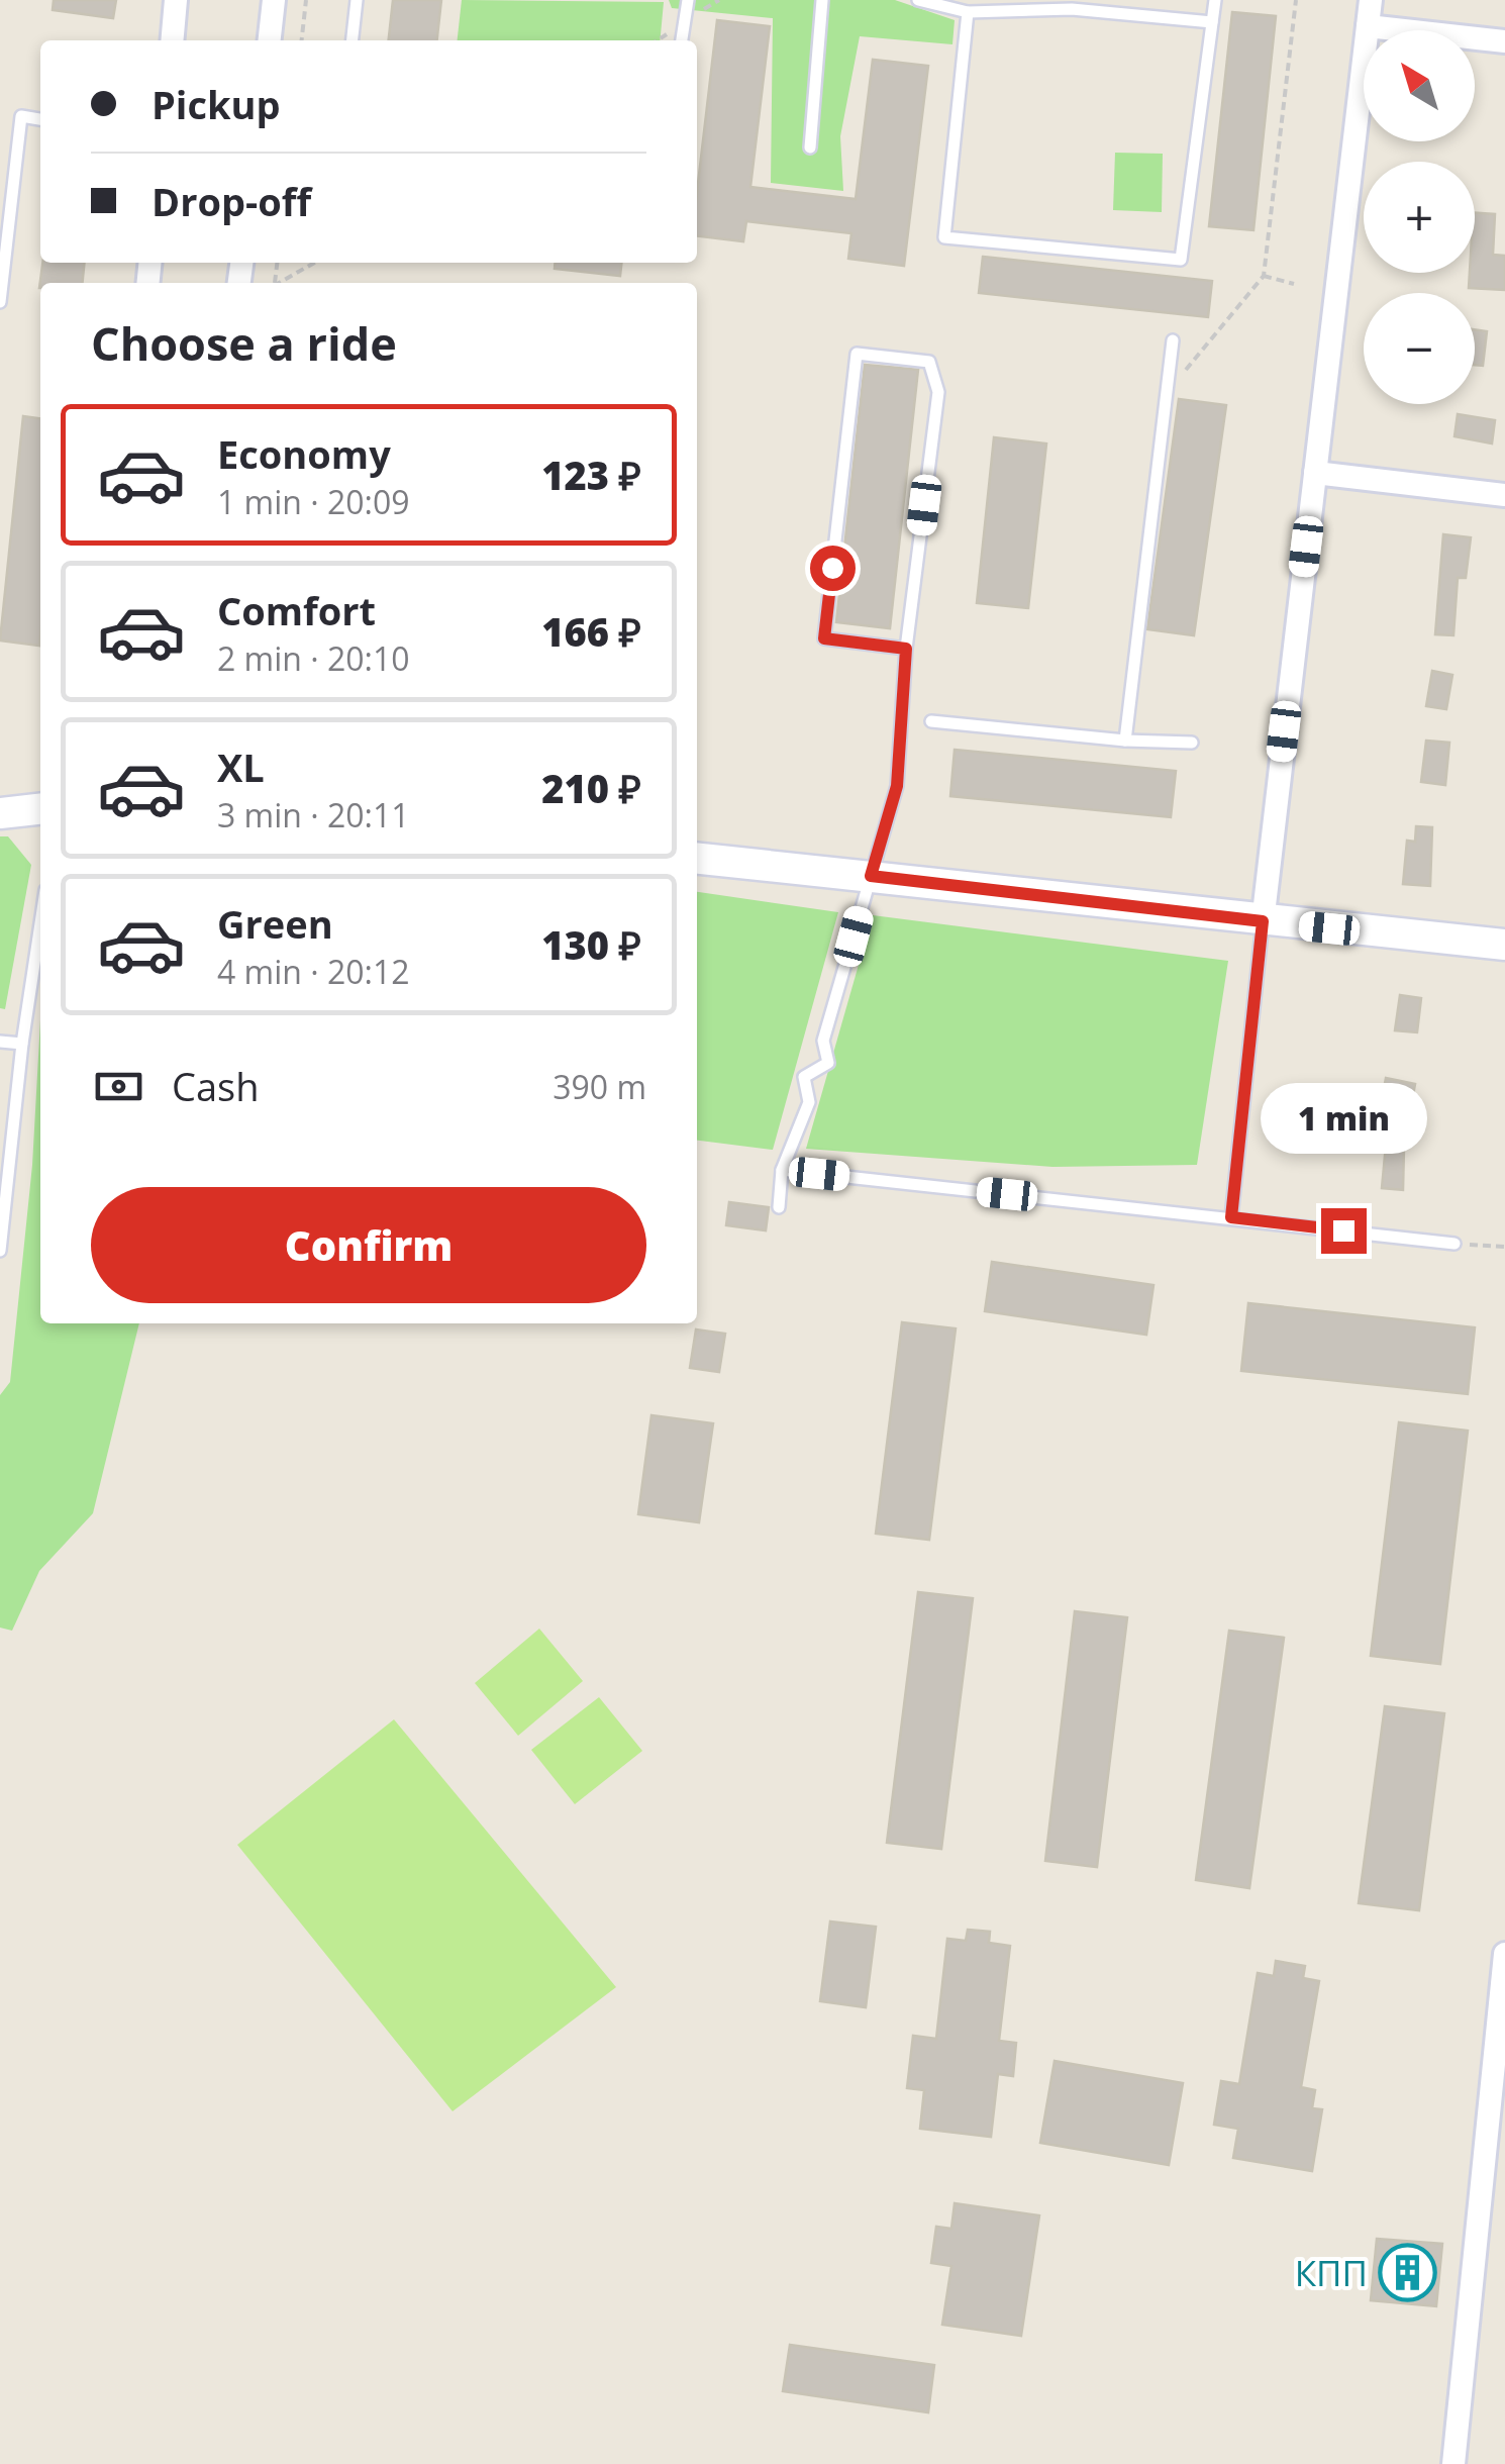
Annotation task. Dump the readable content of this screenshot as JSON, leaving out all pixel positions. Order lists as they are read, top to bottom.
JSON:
{
  "places": {
    "building": ["КПП"]
  },
  "north": "top left",
  "page": {
    "map_buttons": ["+", "−"],
    "banner": ["Pickup", "Drop-off"],
    "heading": "Choose a ride",
    "list": [
      {
        "name": "Economy",
        "note": "1 min · 20:09",
        "value": "123 ₽"
      },
      {
        "name": "Comfort",
        "note": "2 min · 20:10",
        "value": "166 ₽"
      },
      {
        "name": "XL",
        "note": "3 min · 20:11",
        "value": "210 ₽"
      },
      {
        "name": "Green",
        "note": "4 min · 20:12",
        "value": "130 ₽"
      }
    ],
    "pay": ["Cash", "390 m"],
    "bubble": "1 min",
    "buttons": "Confirm"
  }
}
